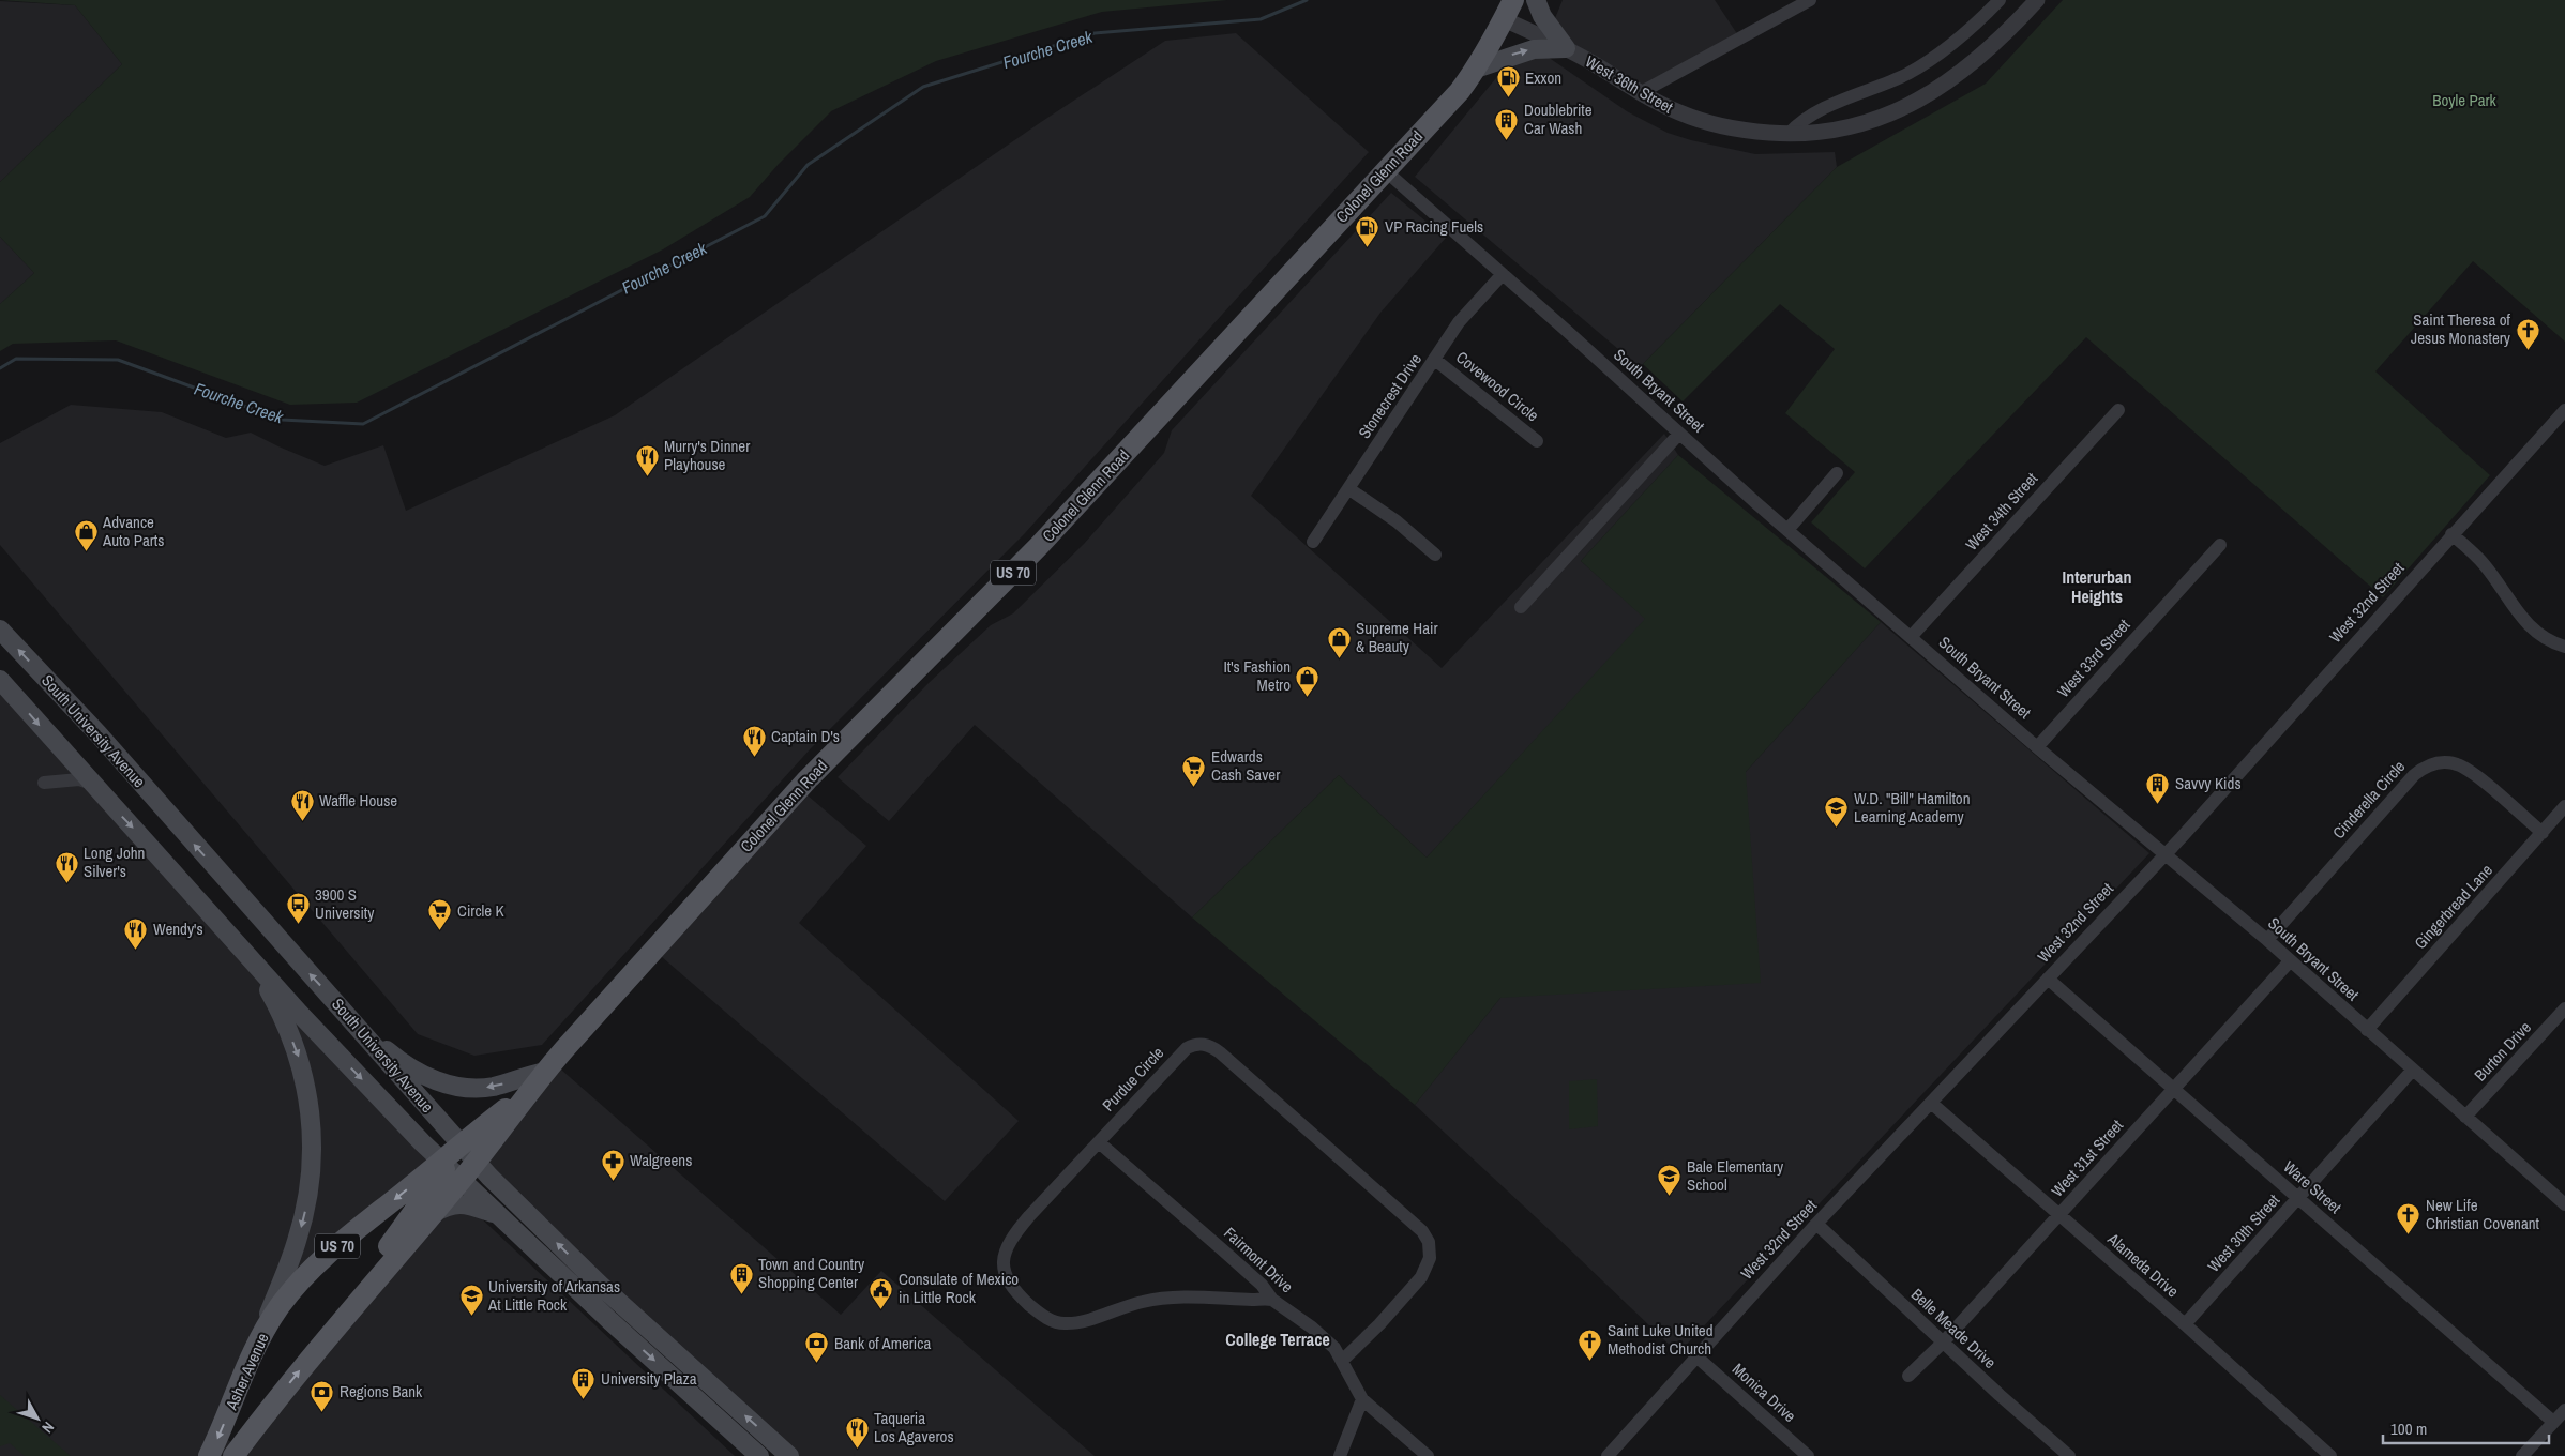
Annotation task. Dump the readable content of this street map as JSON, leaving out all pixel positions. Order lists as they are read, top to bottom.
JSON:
{
  "streets": {
    "main road": [
      "Colonel Glenn Road",
      "US 70",
      "South University Avenue",
      "Asher Avenue"
    ],
    "street": [
      "West 36th Street",
      "Covewood Circle",
      "South Bryant Street",
      "Stonecrest Drive",
      "West 34th Street",
      "West 32nd Street",
      "West 33rd Street",
      "Cinderella Circle",
      "Gingerbread Lane",
      "Burton Drive",
      "Purdue Circle",
      "West 31st Street",
      "Ware Street",
      "West 30th Street",
      "Fairmont Drive",
      "Alameda Drive",
      "Belle Meade Drive",
      "Monica Drive"
    ]
  },
  "crossings": [
    ["West 36th Street", "Colonel Glenn Road"],
    ["Colonel Glenn Road", "South Bryant Street"],
    ["Colonel Glenn Road", "South University Avenue"],
    ["Colonel Glenn Road", "Asher Avenue"],
    ["Covewood Circle", "Stonecrest Drive"],
    ["South Bryant Street", "Stonecrest Drive"],
    ["South Bryant Street", "West 34th Street"],
    ["South Bryant Street", "West 32nd Street"],
    ["South Bryant Street", "West 33rd Street"],
    ["South Bryant Street", "Cinderella Circle"],
    ["South Bryant Street", "Gingerbread Lane"],
    ["South Bryant Street", "Burton Drive"],
    ["South Bryant Street", "West 31st Street"],
    ["South Bryant Street", "West 30th Street"],
    ["West 32nd Street", "Ware Street"],
    ["West 32nd Street", "Alameda Drive"],
    ["West 32nd Street", "Belle Meade Drive"],
    ["West 32nd Street", "Monica Drive"],
    ["South University Avenue", "Asher Avenue"],
    ["Cinderella Circle", "Gingerbread Lane"],
    ["Purdue Circle", "Fairmont Drive"],
    ["West 31st Street", "Ware Street"],
    ["West 31st Street", "Alameda Drive"],
    ["West 31st Street", "Belle Meade Drive"],
    ["Ware Street", "West 30th Street"],
    ["West 30th Street", "Alameda Drive"]
  ],
  "districts": ["Interurban Heights", "College Terrace"],
  "water": ["Fourche Creek"],
  "parks": ["Boyle Park"],
  "places": {
    "fuel station": ["Exxon", "VP Racing Fuels"],
    "building": [
      "Doublebrite Car Wash",
      "Savvy Kids",
      "Town and Country Shopping Center",
      "University Plaza"
    ],
    "church": ["Saint Theresa of Jesus Monastery", "New Life Christian Covenant", "Saint Luke United Methodist Church"],
    "restaurant": [
      "Murry's Dinner Playhouse",
      "Captain D's",
      "Waffle House",
      "Long John Silver's",
      "Wendy's",
      "Taqueria Los Agaveros"
    ],
    "shop": ["Advance Auto Parts", "Supreme Hair & Beauty", "It's Fashion Metro"],
    "supermarket": ["Edwards Cash Saver", "Circle K"],
    "school or university": ["W.D. \"Bill\" Hamilton Learning Academy", "Bale Elementary School", "University of Arkansas At Little Rock"],
    "bus stop": ["3900 S University"],
    "pharmacy": ["Walgreens"],
    "public building": ["Consulate of Mexico in Little Rock"],
    "bank": ["Bank of America", "Regions Bank"]
  },
  "scale_bar": "100 m",
  "north": "bottom right"
}
